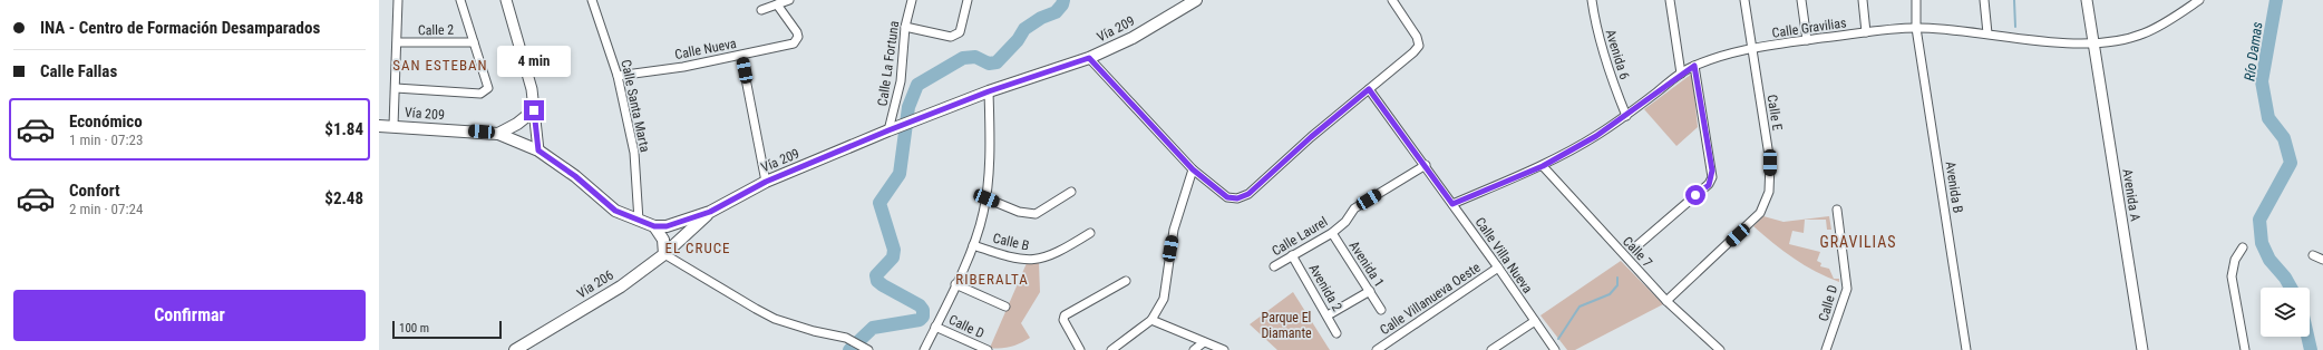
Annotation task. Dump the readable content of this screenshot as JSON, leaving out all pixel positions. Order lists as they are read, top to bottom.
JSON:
{
  "streets": {
    "main road": ["Vía 209", "Vía 206"],
    "street": [
      "Calle Gravilias",
      "Calle 2",
      "Calle Nueva",
      "Avenida 6",
      "Calle La Fortuna",
      "Calle Santa Marta",
      "Calle E",
      "Avenida B",
      "Avenida A",
      "Calle Laurel",
      "Calle B",
      "Calle 7",
      "Calle Villa Nueva",
      "Avenida 1",
      "Avenida 2",
      "Calle Villanueva Oeste",
      "Calle D"
    ]
  },
  "crossings": [
    ["Calle Gravilias", "Avenida 6"],
    ["Calle Gravilias", "Calle E"],
    ["Calle Gravilias", "Avenida B"],
    ["Calle Gravilias", "Avenida A"],
    ["Calle Gravilias", "Calle 7"],
    ["Calle Gravilias", "Calle Villa Nueva"],
    ["Vía 209", "Calle La Fortuna"],
    ["Vía 209", "Calle Santa Marta"],
    ["Vía 209", "Vía 206"],
    ["Calle Nueva", "Calle Santa Marta"],
    ["Calle E", "Calle 7"],
    ["Calle Laurel", "Calle Villa Nueva"],
    ["Calle Laurel", "Avenida 1"],
    ["Calle Laurel", "Avenida 2"],
    ["Calle Villa Nueva", "Calle Villanueva Oeste"]
  ],
  "districts": [
    "SAN ESTEBAN",
    "GRAVILIAS",
    "EL CRUCE",
    "RIBERALTA"
  ],
  "water": ["Río Damas"],
  "parks": ["Parque El Diamante"],
  "scale_bar": "100 m",
  "page": {
    "banner": ["INA - Centro de Formación Desamparados", "Calle Fallas"],
    "bubble": "4 min",
    "list": [
      {
        "name": "Económico",
        "note": "1 min · 07:23",
        "value": "$1.84"
      },
      {
        "name": "Confort",
        "note": "2 min · 07:24",
        "value": "$2.48"
      }
    ],
    "buttons": "Confirmar",
    "scale": "100 m"
  }
}
